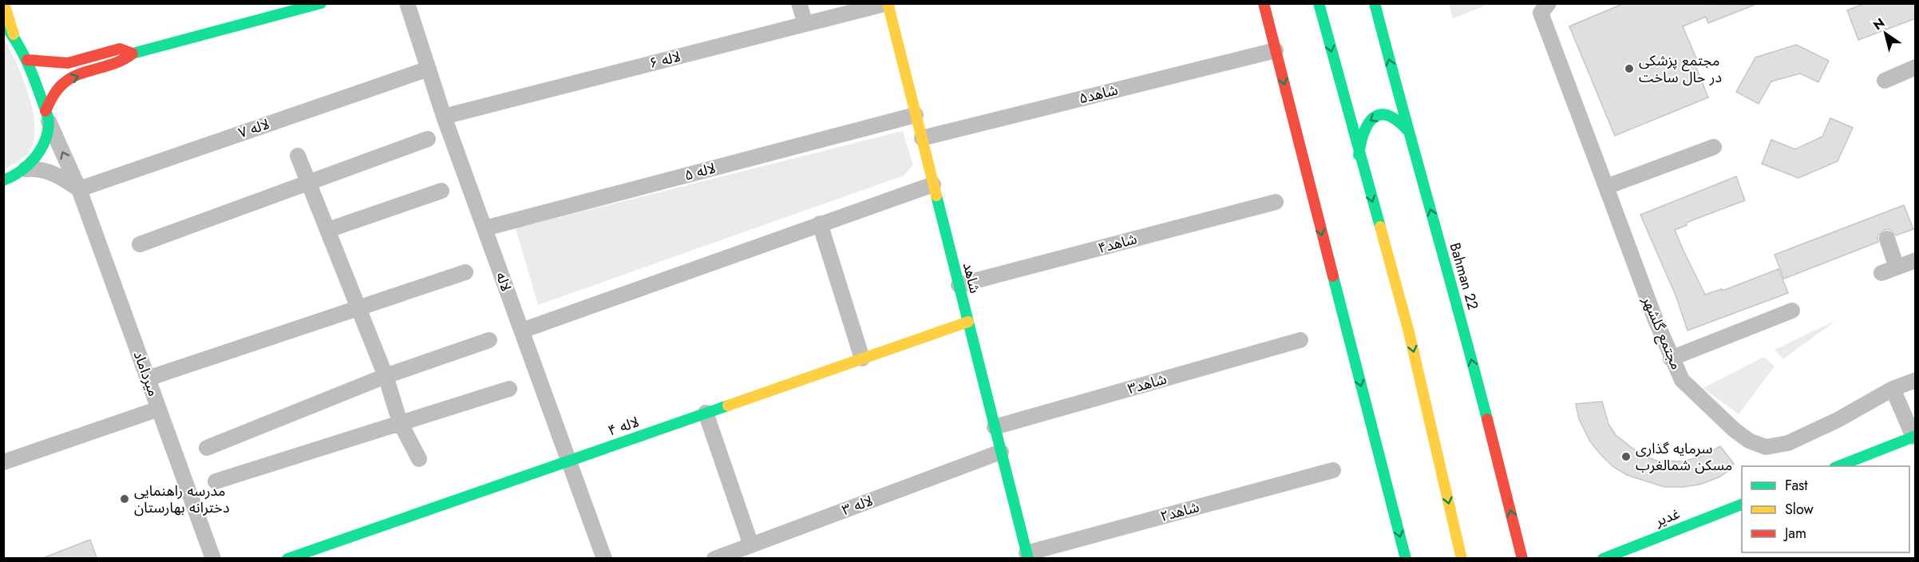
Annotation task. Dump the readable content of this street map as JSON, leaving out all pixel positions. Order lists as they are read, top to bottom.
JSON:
{
  "streets": {
    "main road": [
      "Bahman 22",
      "شاهد",
      "لاله ۴",
      "غدیر"
    ],
    "street": [
      "لاله ۶",
      "شاهد۵",
      "لاله ۷",
      "لاله ۵",
      "شاهد۴",
      "لاله",
      "مجتمع گلشهر",
      "میرداماد",
      "شاهد۳",
      "لاله ۳",
      "شاهد۲"
    ]
  },
  "crossings": [
    ["لاله ۶", "شاهد"],
    ["لاله ۶", "لاله"],
    ["شاهد۵", "شاهد"],
    ["لاله ۷", "لاله"],
    ["لاله ۷", "میرداماد"],
    ["لاله ۵", "شاهد"],
    ["لاله ۵", "لاله"],
    ["شاهد۴", "شاهد"],
    ["شاهد", "شاهد۳"],
    ["شاهد", "لاله ۴"],
    ["شاهد", "لاله ۳"],
    ["شاهد", "شاهد۲"],
    ["لاله", "لاله ۴"]
  ],
  "places": ["مجتمع پزشکی در حال ساخت", "سرمایه گذاری مسکن شمالغرب", "مدرسه راهنمایی دخترانه بهارستان"],
  "legend": ["Fast", "Slow", "Jam"],
  "north": "top left"
}
